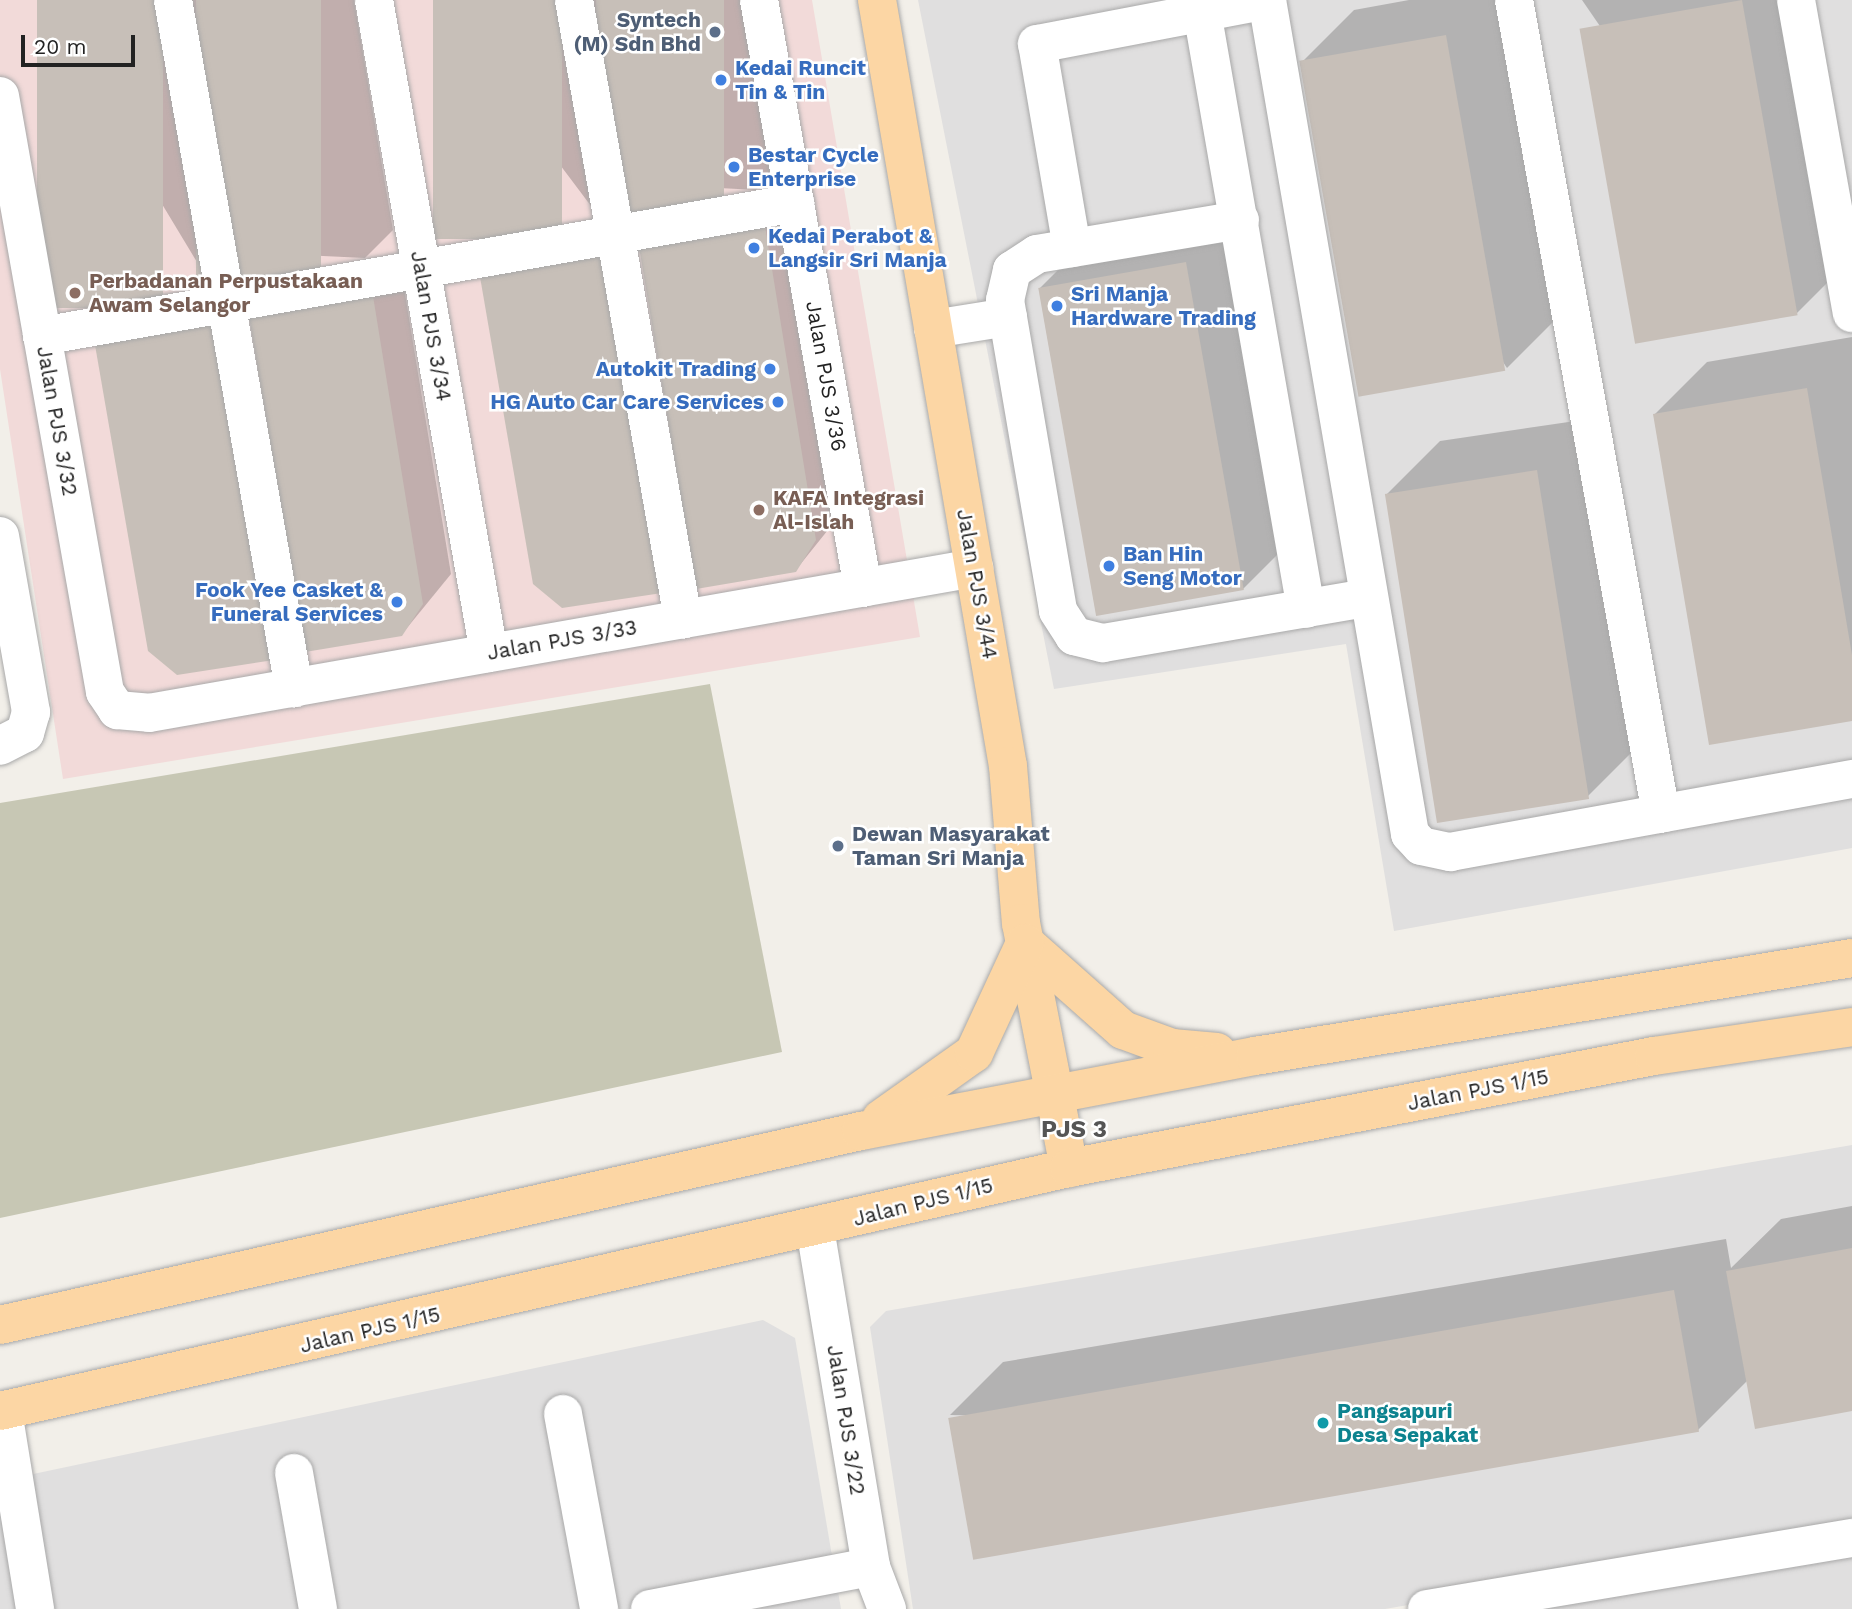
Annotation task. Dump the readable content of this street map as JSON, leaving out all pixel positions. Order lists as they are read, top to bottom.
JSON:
{
  "streets": {
    "main road": ["Jalan PJS 3/44", "Jalan PJS 1/15"],
    "street": [
      "Jalan PJS 3/34",
      "Jalan PJS 3/36",
      "Jalan PJS 3/32",
      "Jalan PJS 3/33",
      "Jalan PJS 3/22"
    ]
  },
  "crossings": [
    ["Jalan PJS 3/34", "Jalan PJS 3/33"],
    ["Jalan PJS 3/36", "Jalan PJS 3/33"],
    ["Jalan PJS 3/32", "Jalan PJS 3/33"],
    ["Jalan PJS 3/44", "Jalan PJS 3/33"],
    ["Jalan PJS 3/44", "Jalan PJS 1/15"],
    ["Jalan PJS 1/15", "Jalan PJS 3/22"]
  ],
  "districts": ["PJS 3"],
  "places": [
    "Syntech (M) Sdn Bhd",
    "Kedai Runcit Tin & Tin",
    "Bestar Cycle Enterprise",
    "Kedai Perabot & Langsir Sri Manja",
    "Perbadanan Perpustakaan Awam Selangor",
    "Sri Manja Hardware Trading",
    "Autokit Trading",
    "HG Auto Car Care Services",
    "KAFA Integrasi Al-Islah",
    "Ban Hin Seng Motor",
    "Fook Yee Casket & Funeral Services",
    "Dewan Masyarakat Taman Sri Manja",
    "Pangsapuri Desa Sepakat"
  ],
  "scale_bar": "20 m"
}
